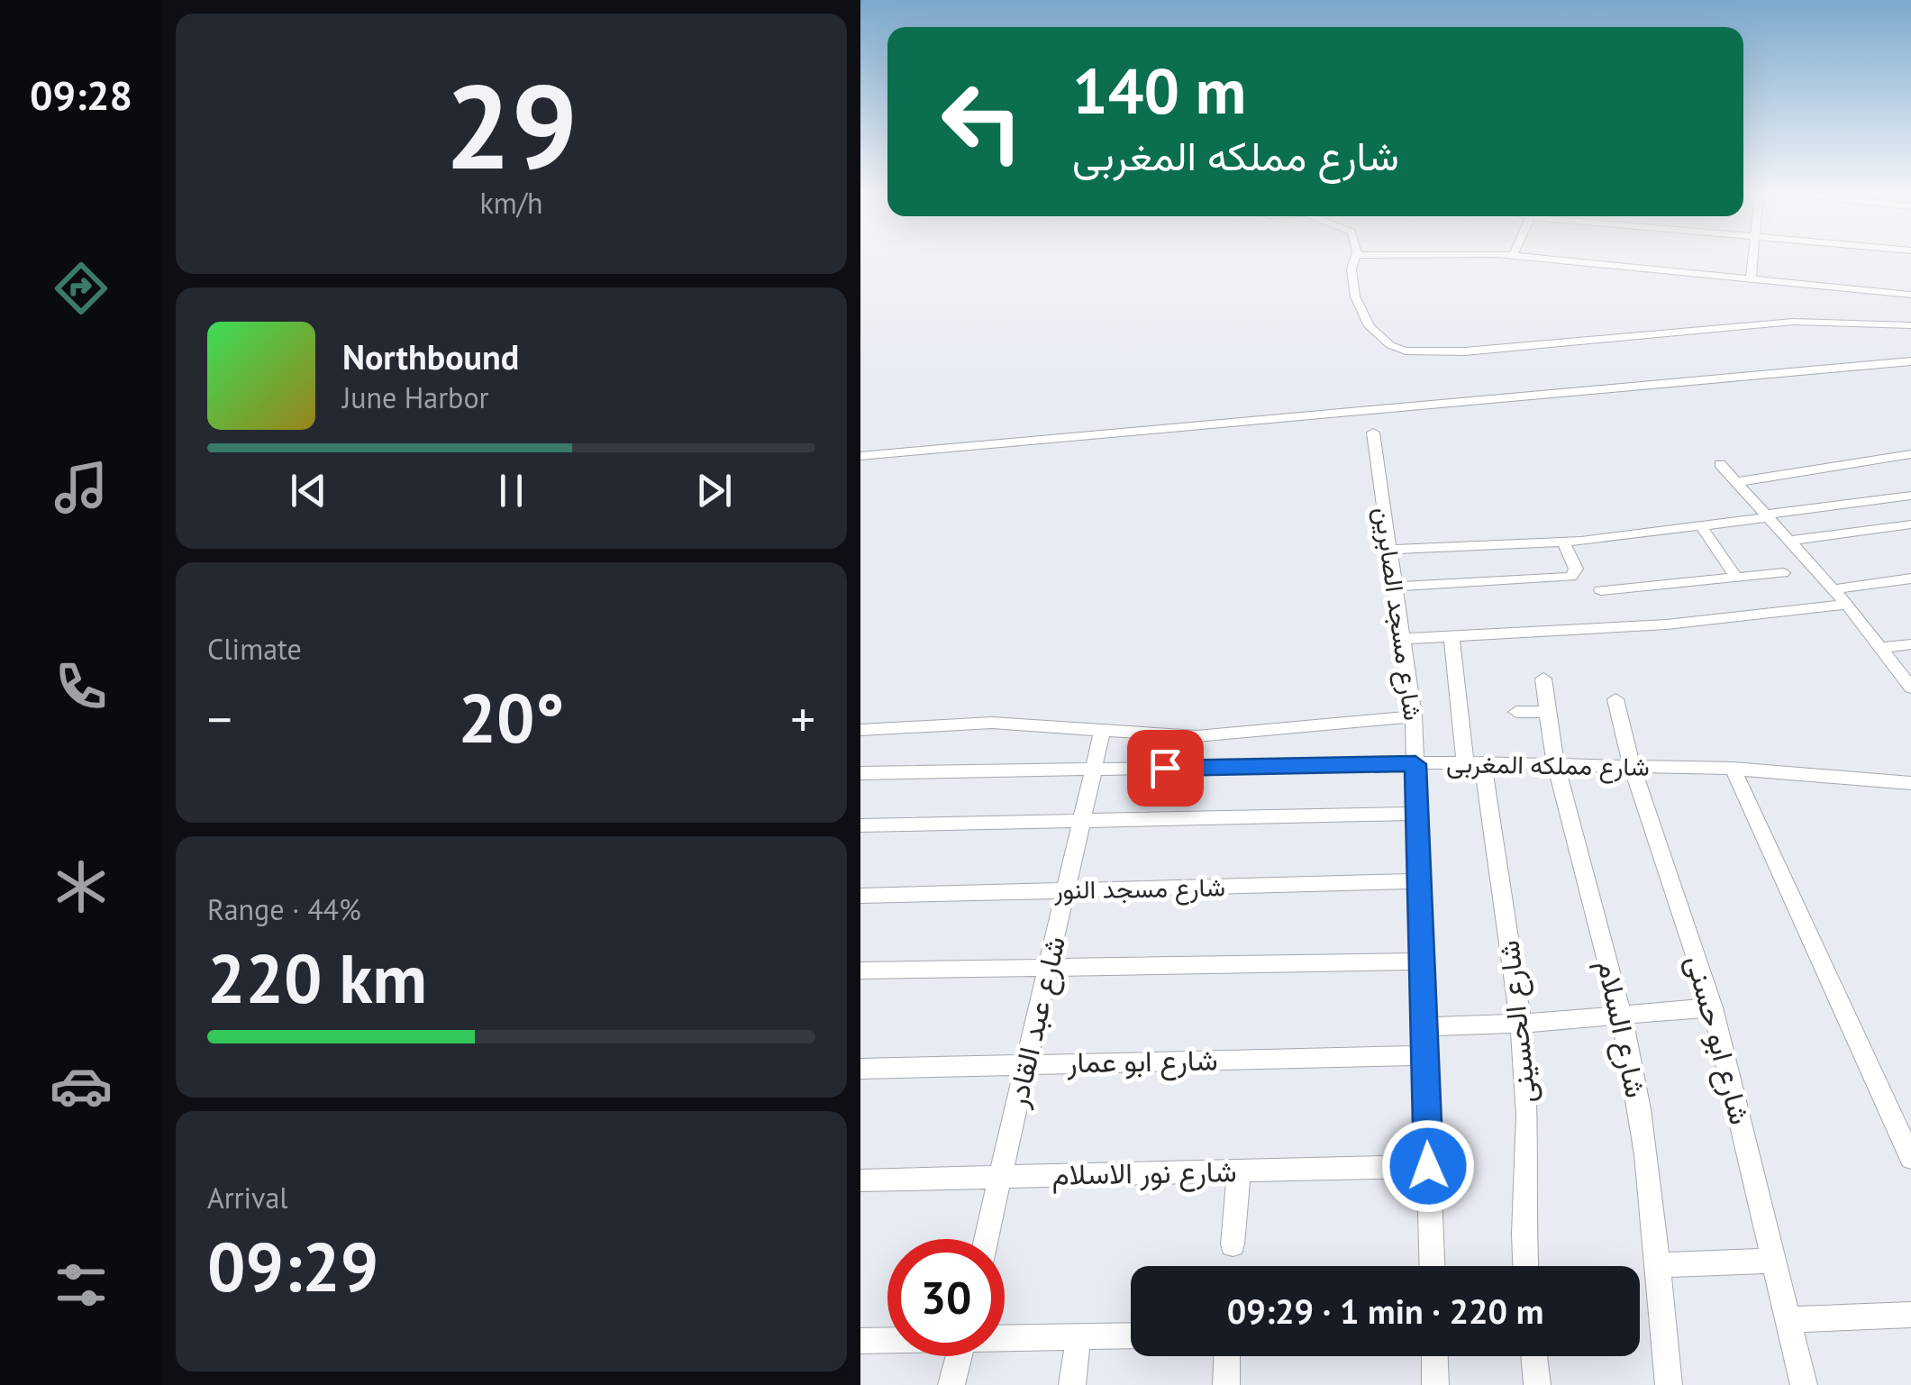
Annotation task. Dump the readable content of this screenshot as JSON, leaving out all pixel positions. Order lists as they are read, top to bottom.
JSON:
{
  "streets": {
    "street": [
      "شارع مسجد الصابرين",
      "شارع مملكه المغربى",
      "شارع مسجد النور",
      "شارع عبد القادر",
      "شارع الحسينى",
      "شارع السلام",
      "شارع ابو حسنى",
      "شارع ابو عمار",
      "شارع نور الاسلام"
    ]
  },
  "crossings": [
    ["شارع مسجد الصابرين", "شارع مملكه المغربى"],
    ["شارع مسجد الصابرين", "شارع مسجد النور"],
    ["شارع مسجد الصابرين", "شارع ابو عمار"],
    ["شارع مسجد الصابرين", "شارع نور الاسلام"],
    ["شارع مملكه المغربى", "شارع عبد القادر"],
    ["شارع مملكه المغربى", "شارع الحسينى"],
    ["شارع مملكه المغربى", "شارع السلام"],
    ["شارع مملكه المغربى", "شارع ابو حسنى"],
    ["شارع مسجد النور", "شارع عبد القادر"],
    ["شارع عبد القادر", "شارع ابو عمار"],
    ["شارع عبد القادر", "شارع نور الاسلام"]
  ],
  "page": {
    "tabs": "09:28",
    "tile": [
      ["29", "km/h"],
      "Climate",
      ["Range · 44%", "220 km"],
      ["Arrival", "09:29"]
    ],
    "turn": ["140 m", "شارع مملكه المغربى"],
    "song": ["Northbound", "June Harbor"],
    "heat": ["−", "20°", "+"],
    "limit": "30",
    "trip": "09:29 · 1 min · 220 m"
  }
}
